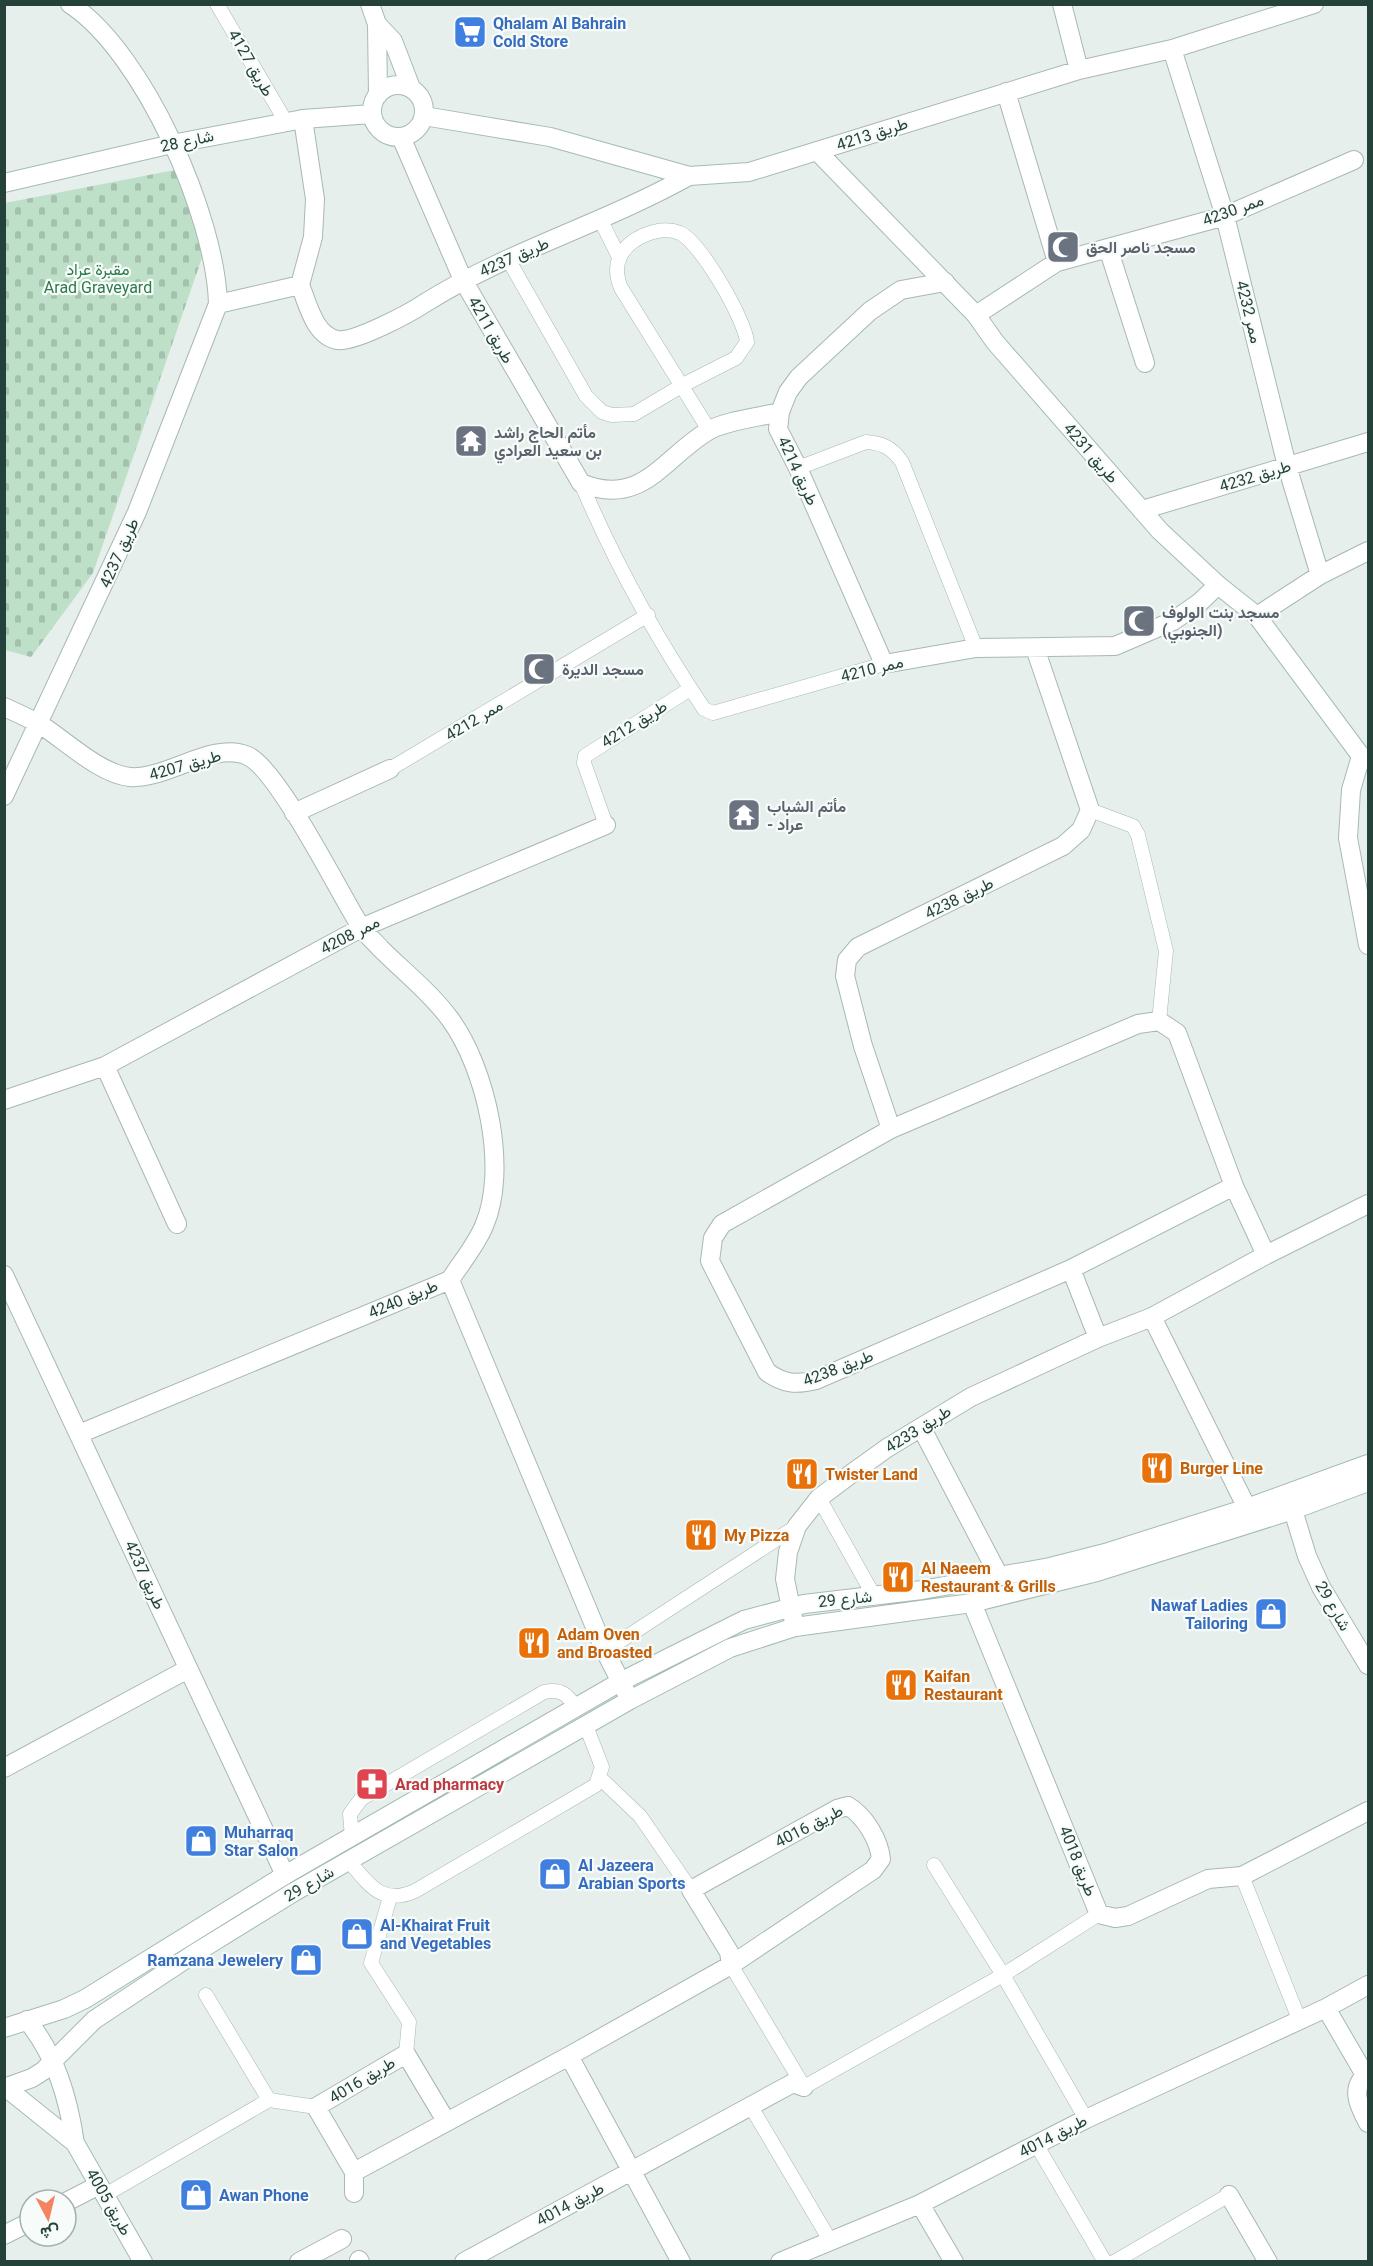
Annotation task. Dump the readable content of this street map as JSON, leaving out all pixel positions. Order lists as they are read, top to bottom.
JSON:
{
  "streets": {
    "street": [
      "طريق 4213",
      "شارع 28",
      "ممر 4230",
      "طريق 4237",
      "ممر 4232",
      "طريق 4211",
      "طريق 4231",
      "طريق 4214",
      "طريق 4232",
      "ممر 4210",
      "ممر 4212",
      "طريق 4207",
      "طريق 4238",
      "ممر 4208",
      "طريق 4240",
      "طريق 4233",
      "شارع 29",
      "طريق 4016",
      "طريق 4018",
      "طريق 4014",
      "طريق 4005"
    ],
    "lane": ["طريق 4127", "طريق 4212"]
  },
  "crossings": [
    ["طريق 4127", "شارع 28"],
    ["طريق 4213", "شارع 28"],
    ["طريق 4213", "طريق 4237"],
    ["طريق 4213", "ممر 4232"],
    ["طريق 4213", "طريق 4211"],
    ["طريق 4213", "طريق 4231"],
    ["شارع 28", "طريق 4237"],
    ["شارع 28", "طريق 4211"],
    ["ممر 4230", "ممر 4232"],
    ["ممر 4230", "طريق 4231"],
    ["طريق 4237", "طريق 4211"],
    ["طريق 4237", "طريق 4207"],
    ["طريق 4237", "طريق 4240"],
    ["طريق 4237", "شارع 29"],
    ["ممر 4232", "طريق 4232"],
    ["طريق 4211", "ممر 4210"],
    ["طريق 4211", "ممر 4212"],
    ["طريق 4211", "طريق 4212"],
    ["طريق 4231", "طريق 4214"],
    ["طريق 4231", "طريق 4232"],
    ["طريق 4231", "ممر 4210"],
    ["طريق 4214", "ممر 4210"],
    ["ممر 4212", "طريق 4207"],
    ["طريق 4212", "ممر 4208"],
    ["طريق 4207", "ممر 4208"],
    ["طريق 4207", "طريق 4240"],
    ["ممر 4208", "طريق 4240"],
    ["طريق 4233", "شارع 29"],
    ["شارع 29", "طريق 4018"],
    ["شارع 29", "طريق 4005"]
  ],
  "parks": ["مقبرة عراد Arad Graveyard"],
  "places": {
    "supermarket": ["Qhalam Al Bahrain Cold Store"],
    "mosque": ["مسجد ناصر الحق", "مسجد بنت الولوف (الجنوبي)", "مسجد الديرة"],
    "temple": ["مأتم الحاج راشد بن سعيد العرادي", "مأتم الشباب - عراد"],
    "restaurant": [
      "Burger Line",
      "Twister Land",
      "My Pizza",
      "Al Naeem Restaurant & Grills",
      "Adam Oven and Broasted",
      "Kaifan Restaurant"
    ],
    "shop": [
      "Nawaf Ladies Tailoring",
      "Muharraq Star Salon",
      "Al Jazeera Arabian Sports",
      "Al-Khairat Fruit and Vegetables",
      "Ramzana Jewelery",
      "Awan Phone"
    ],
    "pharmacy": ["Arad pharmacy"]
  },
  "north": "bottom"
}
